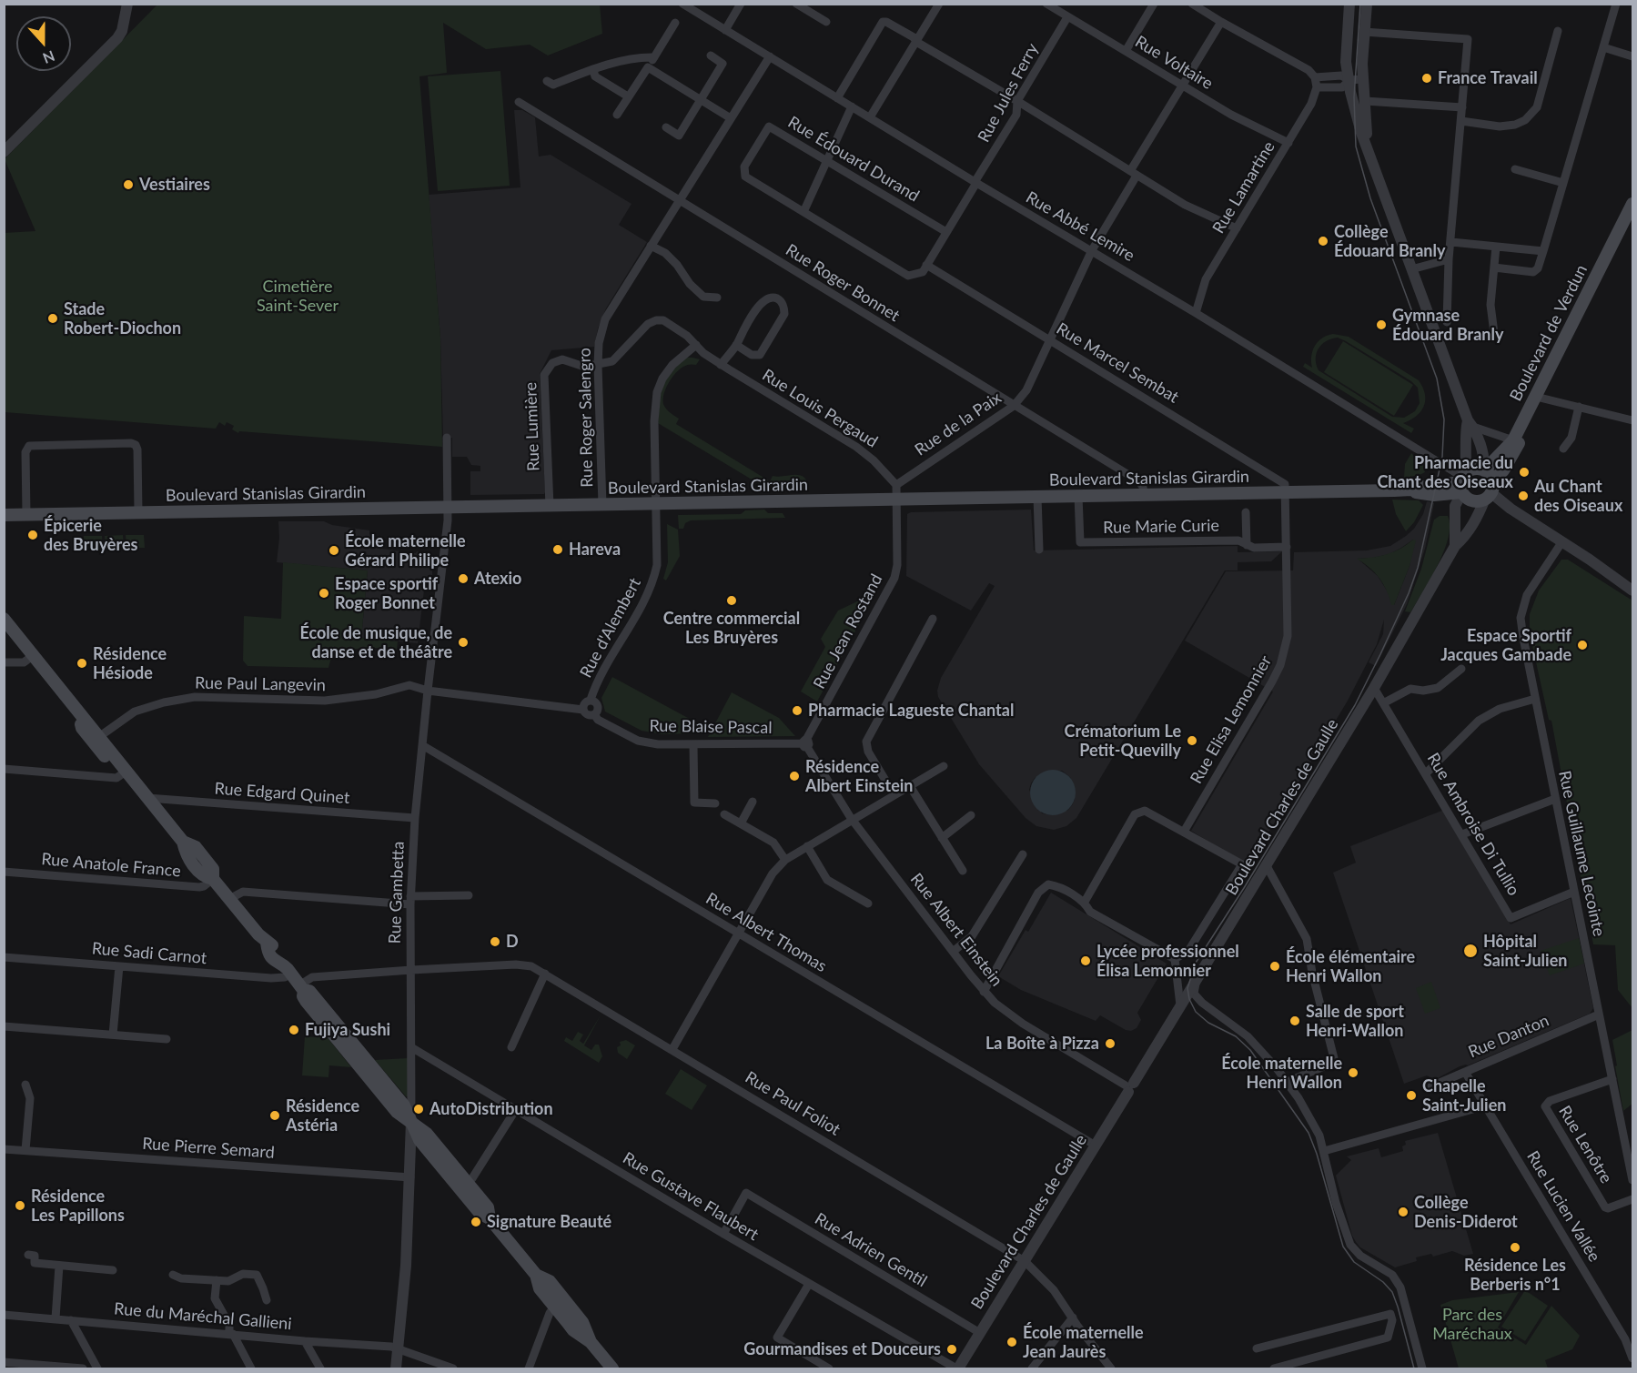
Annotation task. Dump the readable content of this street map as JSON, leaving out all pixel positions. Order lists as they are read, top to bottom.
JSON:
{
  "streets": {
    "main road": ["Boulevard de Verdun", "Boulevard Stanislas Girardin"],
    "street": [
      "Rue Voltaire",
      "Rue Jules Ferry",
      "Rue Édouard Durand",
      "Rue Lamartine",
      "Rue Abbé Lemire",
      "Rue Roger Bonnet",
      "Rue Marcel Sembat",
      "Rue Louis Pergaud",
      "Rue Roger Salengro",
      "Rue de la Paix",
      "Rue Lumière",
      "Rue Marie Curie",
      "Rue d'Alembert",
      "Rue Jean Rostand",
      "Rue Paul Langevin",
      "Rue Elisa Lemonnier",
      "Rue Blaise Pascal",
      "Rue Edgard Quinet",
      "Boulevard Charles de Gaulle",
      "Rue Ambroise Di Tullio",
      "Rue Guillaume Lecointe",
      "Rue Anatole France",
      "Rue Gambetta",
      "Rue Albert Einstein",
      "Rue Albert Thomas",
      "Rue Sadi Carnot",
      "Rue Danton",
      "Rue Paul Foliot",
      "Rue Lenôtre",
      "Rue Pierre Semard",
      "Rue Gustave Flaubert",
      "Rue Lucien Vallée",
      "Rue Adrien Gentil",
      "Rue du Maréchal Gallieni"
    ]
  },
  "crossings": [
    ["Rue Voltaire", "Rue Jules Ferry"],
    ["Rue Voltaire", "Rue Lamartine"],
    ["Rue Voltaire", "Rue de la Paix"],
    ["Rue Jules Ferry", "Rue Édouard Durand"],
    ["Rue Jules Ferry", "Rue Abbé Lemire"],
    ["Rue Jules Ferry", "Rue Marcel Sembat"],
    ["Rue Lamartine", "Rue Abbé Lemire"],
    ["Rue Abbé Lemire", "Boulevard de Verdun"],
    ["Rue Abbé Lemire", "Rue Roger Salengro"],
    ["Rue Abbé Lemire", "Rue de la Paix"],
    ["Rue Abbé Lemire", "Boulevard Stanislas Girardin"],
    ["Rue Abbé Lemire", "Boulevard Charles de Gaulle"],
    ["Rue Roger Bonnet", "Rue Roger Salengro"],
    ["Rue Roger Bonnet", "Rue de la Paix"],
    ["Rue Roger Bonnet", "Boulevard Stanislas Girardin"],
    ["Boulevard de Verdun", "Boulevard Stanislas Girardin"],
    ["Boulevard de Verdun", "Boulevard Charles de Gaulle"],
    ["Rue Marcel Sembat", "Rue de la Paix"],
    ["Rue Marcel Sembat", "Boulevard Stanislas Girardin"],
    ["Rue Marcel Sembat", "Rue Elisa Lemonnier"],
    ["Rue Louis Pergaud", "Rue Roger Salengro"],
    ["Rue Louis Pergaud", "Rue de la Paix"],
    ["Rue Louis Pergaud", "Rue Lumière"],
    ["Rue Louis Pergaud", "Rue d'Alembert"],
    ["Rue Roger Salengro", "Rue Lumière"],
    ["Rue Roger Salengro", "Boulevard Stanislas Girardin"],
    ["Rue Lumière", "Boulevard Stanislas Girardin"],
    ["Boulevard Stanislas Girardin", "Rue Marie Curie"],
    ["Boulevard Stanislas Girardin", "Rue d'Alembert"],
    ["Boulevard Stanislas Girardin", "Rue Jean Rostand"],
    ["Boulevard Stanislas Girardin", "Rue Elisa Lemonnier"],
    ["Boulevard Stanislas Girardin", "Boulevard Charles de Gaulle"],
    ["Boulevard Stanislas Girardin", "Rue Gambetta"],
    ["Rue Marie Curie", "Rue Elisa Lemonnier"],
    ["Rue d'Alembert", "Rue Blaise Pascal"],
    ["Rue Jean Rostand", "Rue Blaise Pascal"],
    ["Rue Jean Rostand", "Rue Albert Einstein"],
    ["Rue Paul Langevin", "Rue Gambetta"],
    ["Rue Blaise Pascal", "Rue Albert Einstein"],
    ["Rue Edgard Quinet", "Rue Gambetta"],
    ["Boulevard Charles de Gaulle", "Rue Ambroise Di Tullio"],
    ["Boulevard Charles de Gaulle", "Rue Albert Einstein"],
    ["Boulevard Charles de Gaulle", "Rue Albert Thomas"],
    ["Boulevard Charles de Gaulle", "Rue Paul Foliot"],
    ["Boulevard Charles de Gaulle", "Rue Gustave Flaubert"],
    ["Boulevard Charles de Gaulle", "Rue Adrien Gentil"],
    ["Rue Ambroise Di Tullio", "Rue Guillaume Lecointe"],
    ["Rue Guillaume Lecointe", "Rue Danton"],
    ["Rue Guillaume Lecointe", "Rue Lenôtre"],
    ["Rue Gambetta", "Rue Albert Thomas"],
    ["Rue Gambetta", "Rue Paul Foliot"],
    ["Rue Gambetta", "Rue Pierre Semard"],
    ["Rue Gambetta", "Rue Gustave Flaubert"],
    ["Rue Gambetta", "Rue du Maréchal Gallieni"],
    ["Rue Danton", "Rue Lucien Vallée"],
    ["Rue Gustave Flaubert", "Rue Adrien Gentil"]
  ],
  "parks": ["Cimetière Saint-Sever", "Parc des Maréchaux"],
  "places": [
    "France Travail",
    "Vestiaires",
    "Collège Édouard Branly",
    "Stade Robert-Diochon",
    "Gymnase Édouard Branly",
    "Pharmacie du Chant des Oiseaux",
    "Au Chant des Oiseaux",
    "Épicerie des Bruyères",
    "Hareva",
    "École maternelle Gérard Philipe",
    "Atexio",
    "Espace sportif Roger Bonnet",
    "Centre commercial Les Bruyères",
    "École de musique, de danse et de théâtre",
    "Espace Sportif Jacques Gambade",
    "Résidence Hésiode",
    "Pharmacie Lagueste Chantal",
    "Crématorium Le Petit-Quevilly",
    "Résidence Albert Einstein",
    "D",
    "Hôpital Saint-Julien",
    "Lycée professionnel Élisa Lemonnier",
    "École élémentaire Henri Wallon",
    "Salle de sport Henri-Wallon",
    "Fujiya Sushi",
    "La Boîte à Pizza",
    "École maternelle Henri Wallon",
    "Chapelle Saint-Julien",
    "AutoDistribution",
    "Résidence Astéria",
    "Résidence Les Papillons",
    "Collège Denis-Diderot",
    "Signature Beauté",
    "Résidence Les Berberis n°1",
    "École maternelle Jean Jaurès",
    "Gourmandises et Douceurs"
  ],
  "north": "bottom"
}
